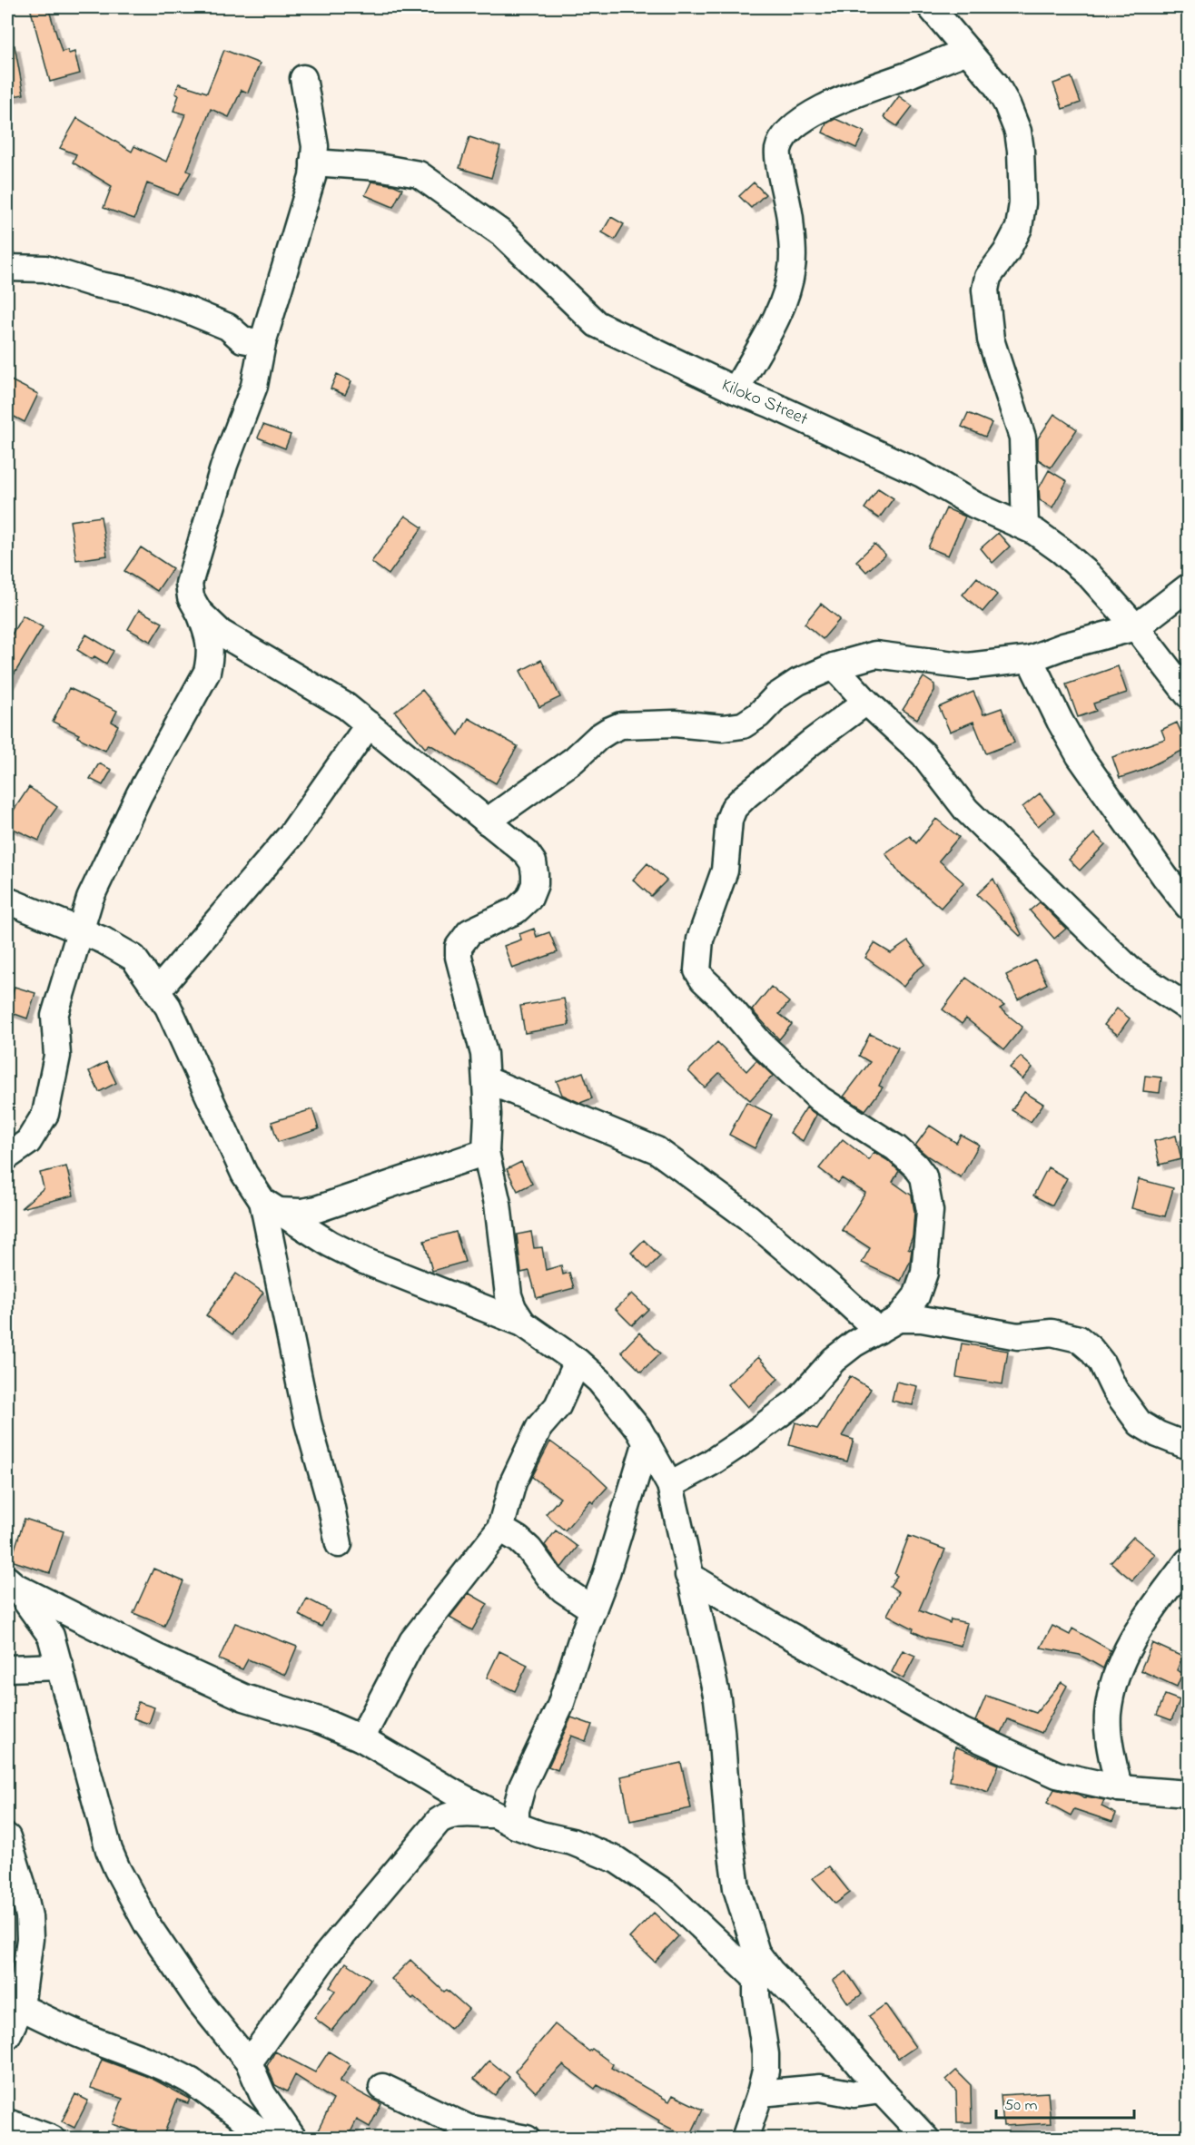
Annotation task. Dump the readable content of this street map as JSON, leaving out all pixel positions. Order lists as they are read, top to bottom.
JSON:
{
  "streets": {
    "street": ["Kiloko Street"]
  },
  "scale_bar": "50 m"
}
